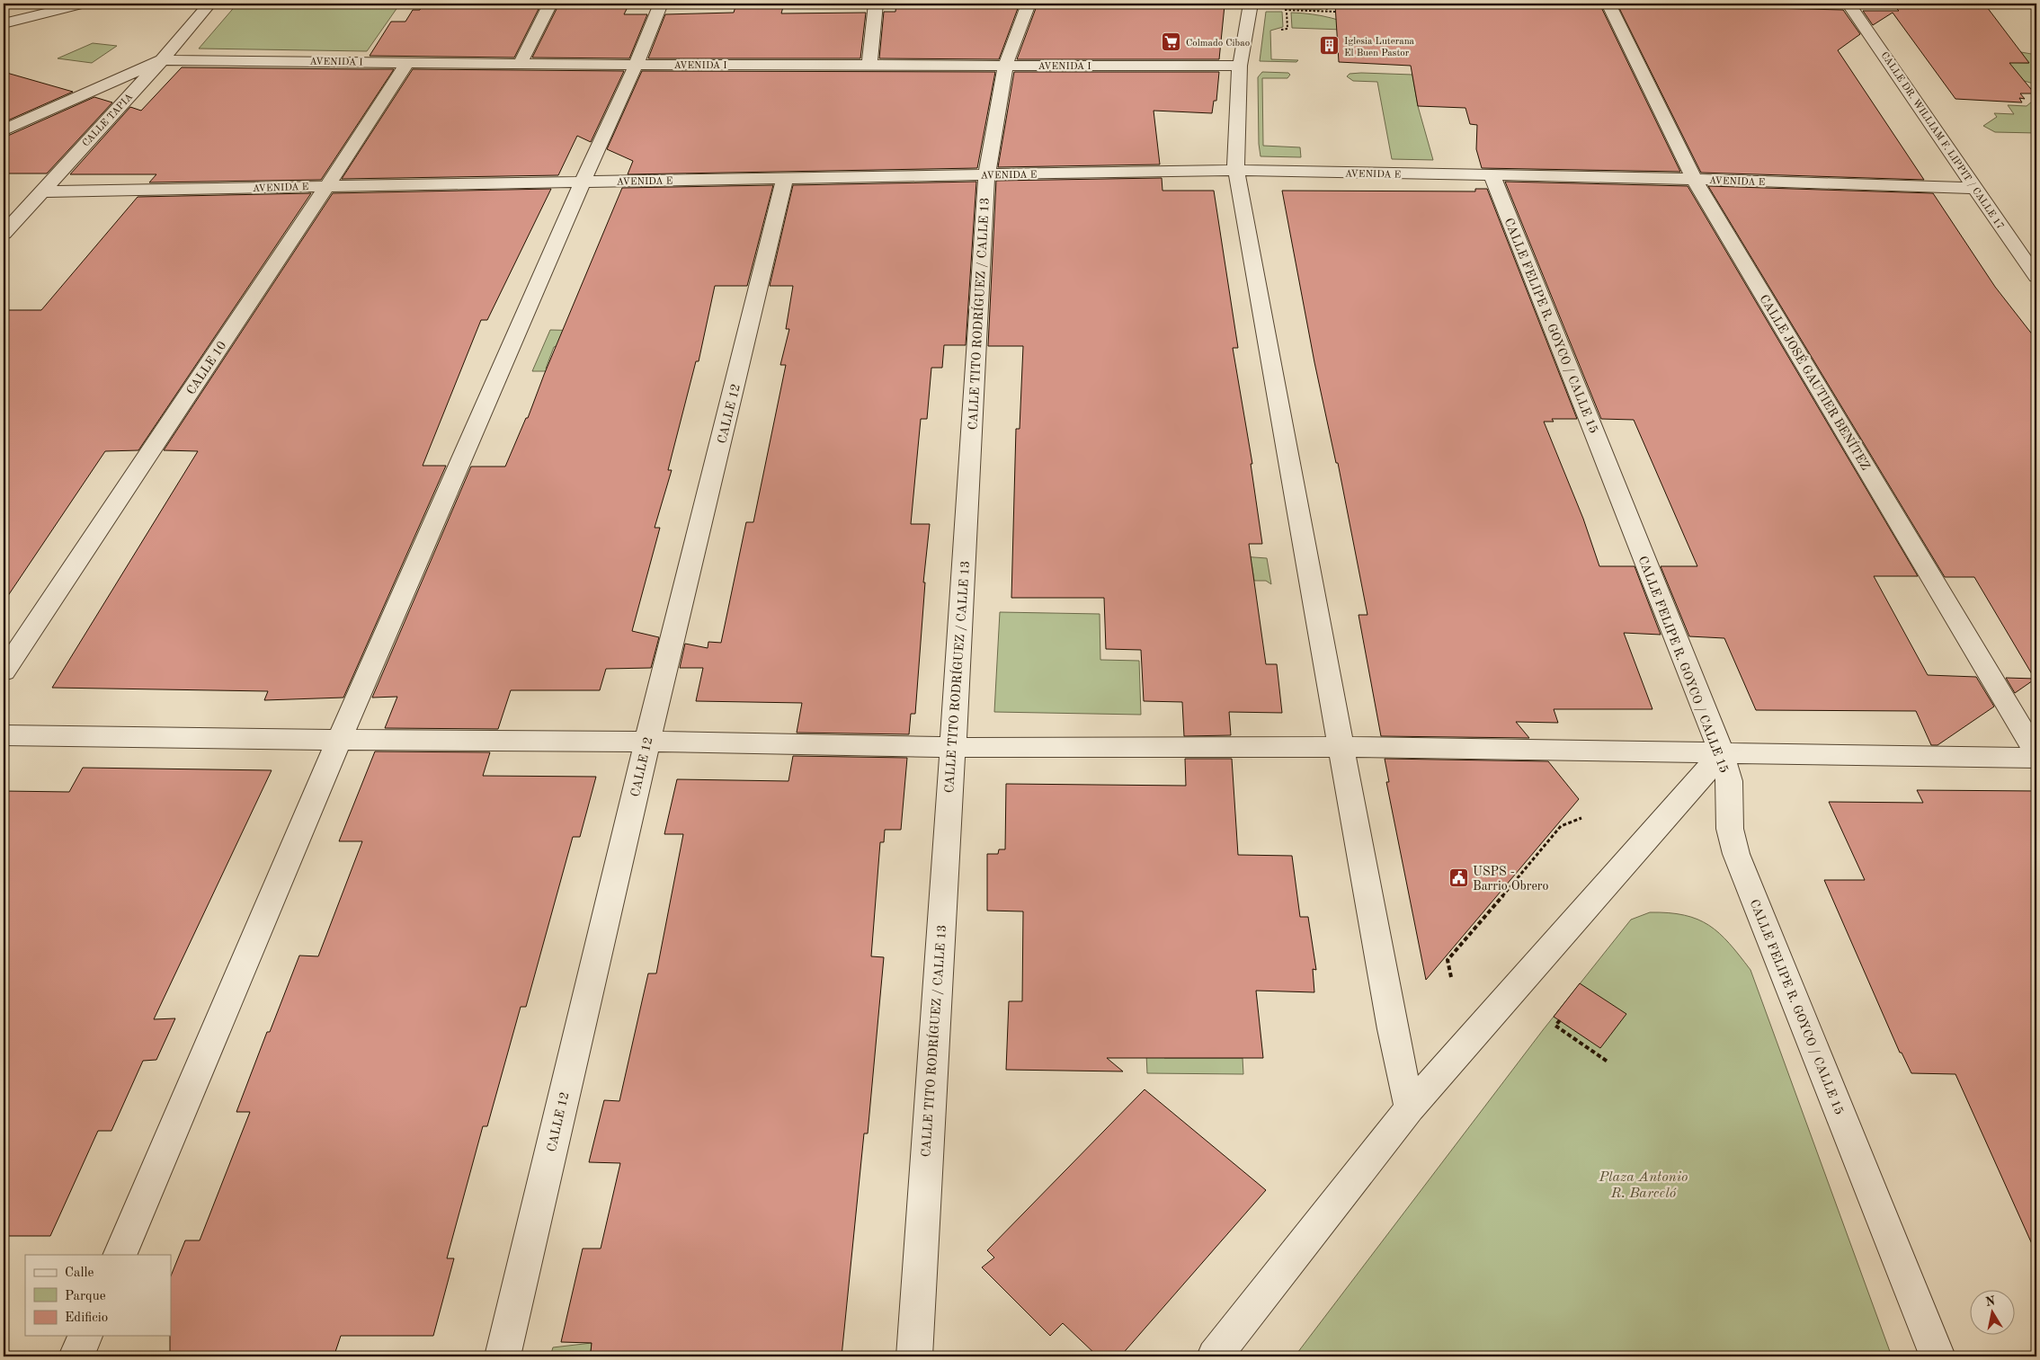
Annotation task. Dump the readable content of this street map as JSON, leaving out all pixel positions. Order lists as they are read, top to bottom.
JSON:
{
  "streets": {
    "street": [
      "AVENIDA I",
      "CALLE TAPIA",
      "CALLE DR. WILLIAM F. LIPPIT / CALLE 17",
      "AVENIDA E",
      "CALLE TITO RODRÍGUEZ / CALLE 13",
      "CALLE FELIPE R. GOYCO / CALLE 15",
      "CALLE 10",
      "CALLE JOSÉ GAUTIER BENÍTEZ",
      "CALLE 12"
    ]
  },
  "crossings": [
    ["AVENIDA I", "CALLE TAPIA"],
    ["AVENIDA I", "CALLE TITO RODRÍGUEZ / CALLE 13"],
    ["AVENIDA I", "CALLE 10"],
    ["CALLE TAPIA", "AVENIDA E"],
    ["CALLE DR. WILLIAM F. LIPPIT / CALLE 17", "AVENIDA E"],
    ["AVENIDA E", "CALLE TITO RODRÍGUEZ / CALLE 13"],
    ["AVENIDA E", "CALLE FELIPE R. GOYCO / CALLE 15"],
    ["AVENIDA E", "CALLE 10"],
    ["AVENIDA E", "CALLE JOSÉ GAUTIER BENÍTEZ"],
    ["AVENIDA E", "CALLE 12"]
  ],
  "parks": ["Plaza Antonio R. Barceló"],
  "places": {
    "supermarket": ["Colmado Cibao"],
    "building": ["Iglesia Luterana El Buen Pastor"],
    "public building": ["USPS - Barrio Obrero"]
  },
  "legend": ["Calle", "Parque", "Edificio"],
  "north": "top"
}
